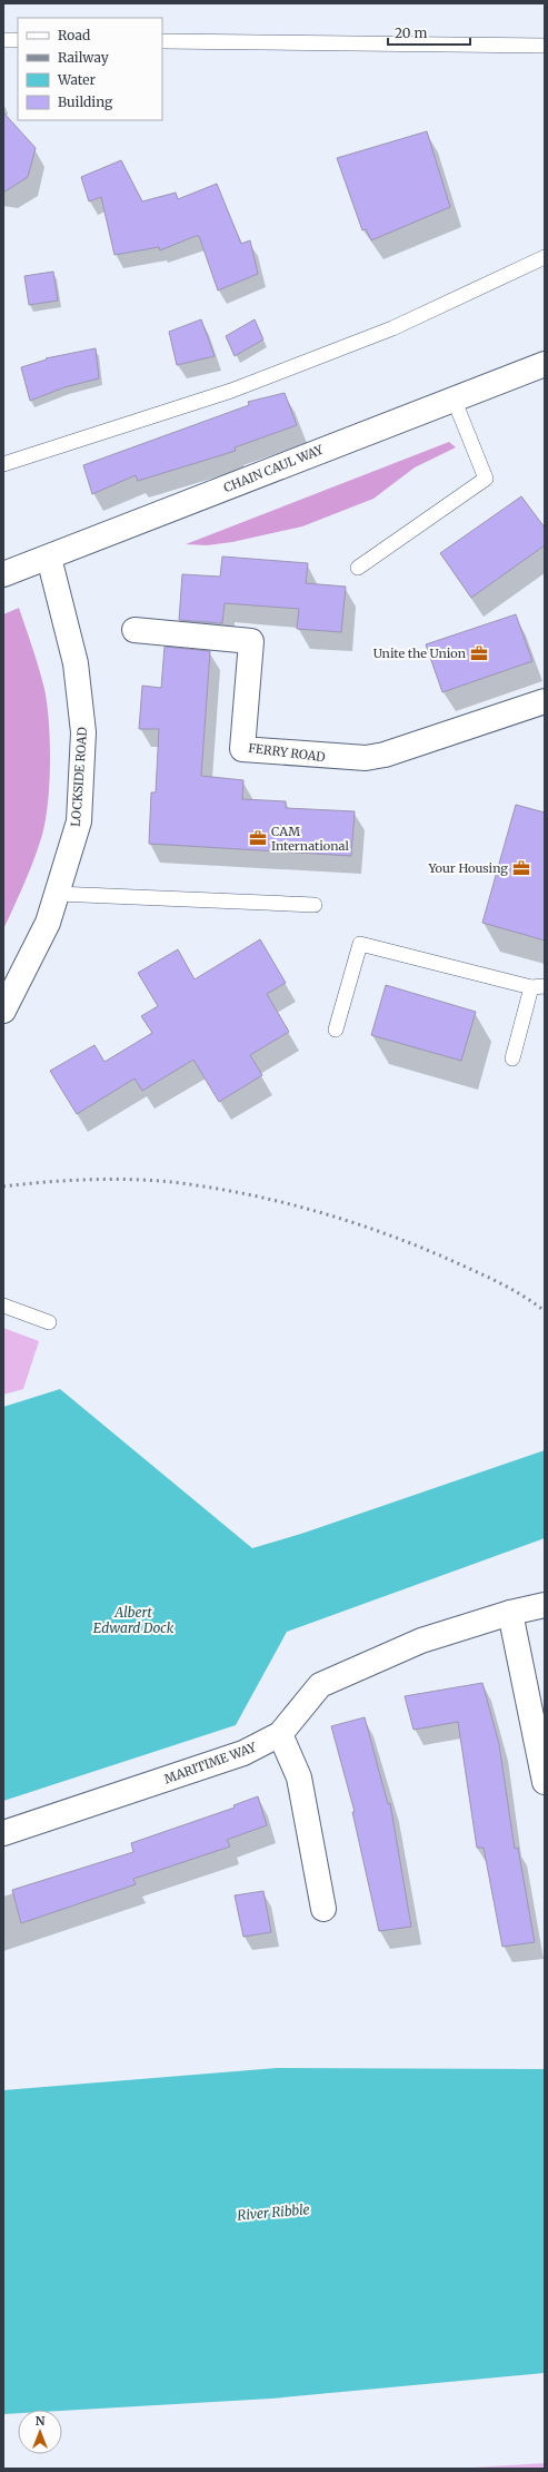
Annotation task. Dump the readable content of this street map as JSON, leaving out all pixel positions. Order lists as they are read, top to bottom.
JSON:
{
  "streets": {
    "street": [
      "CHAIN CAUL WAY",
      "FERRY ROAD",
      "LOCKSIDE ROAD",
      "MARITIME WAY"
    ]
  },
  "crossings": [
    ["CHAIN CAUL WAY", "LOCKSIDE ROAD"]
  ],
  "water": ["Albert Edward Dock", "River Ribble"],
  "places": {
    "office": ["Unite the Union", "CAM International", "Your Housing"]
  },
  "legend": [
    "Road",
    "Railway",
    "Water",
    "Building"
  ],
  "scale_bar": "20 m",
  "north": "top"
}
